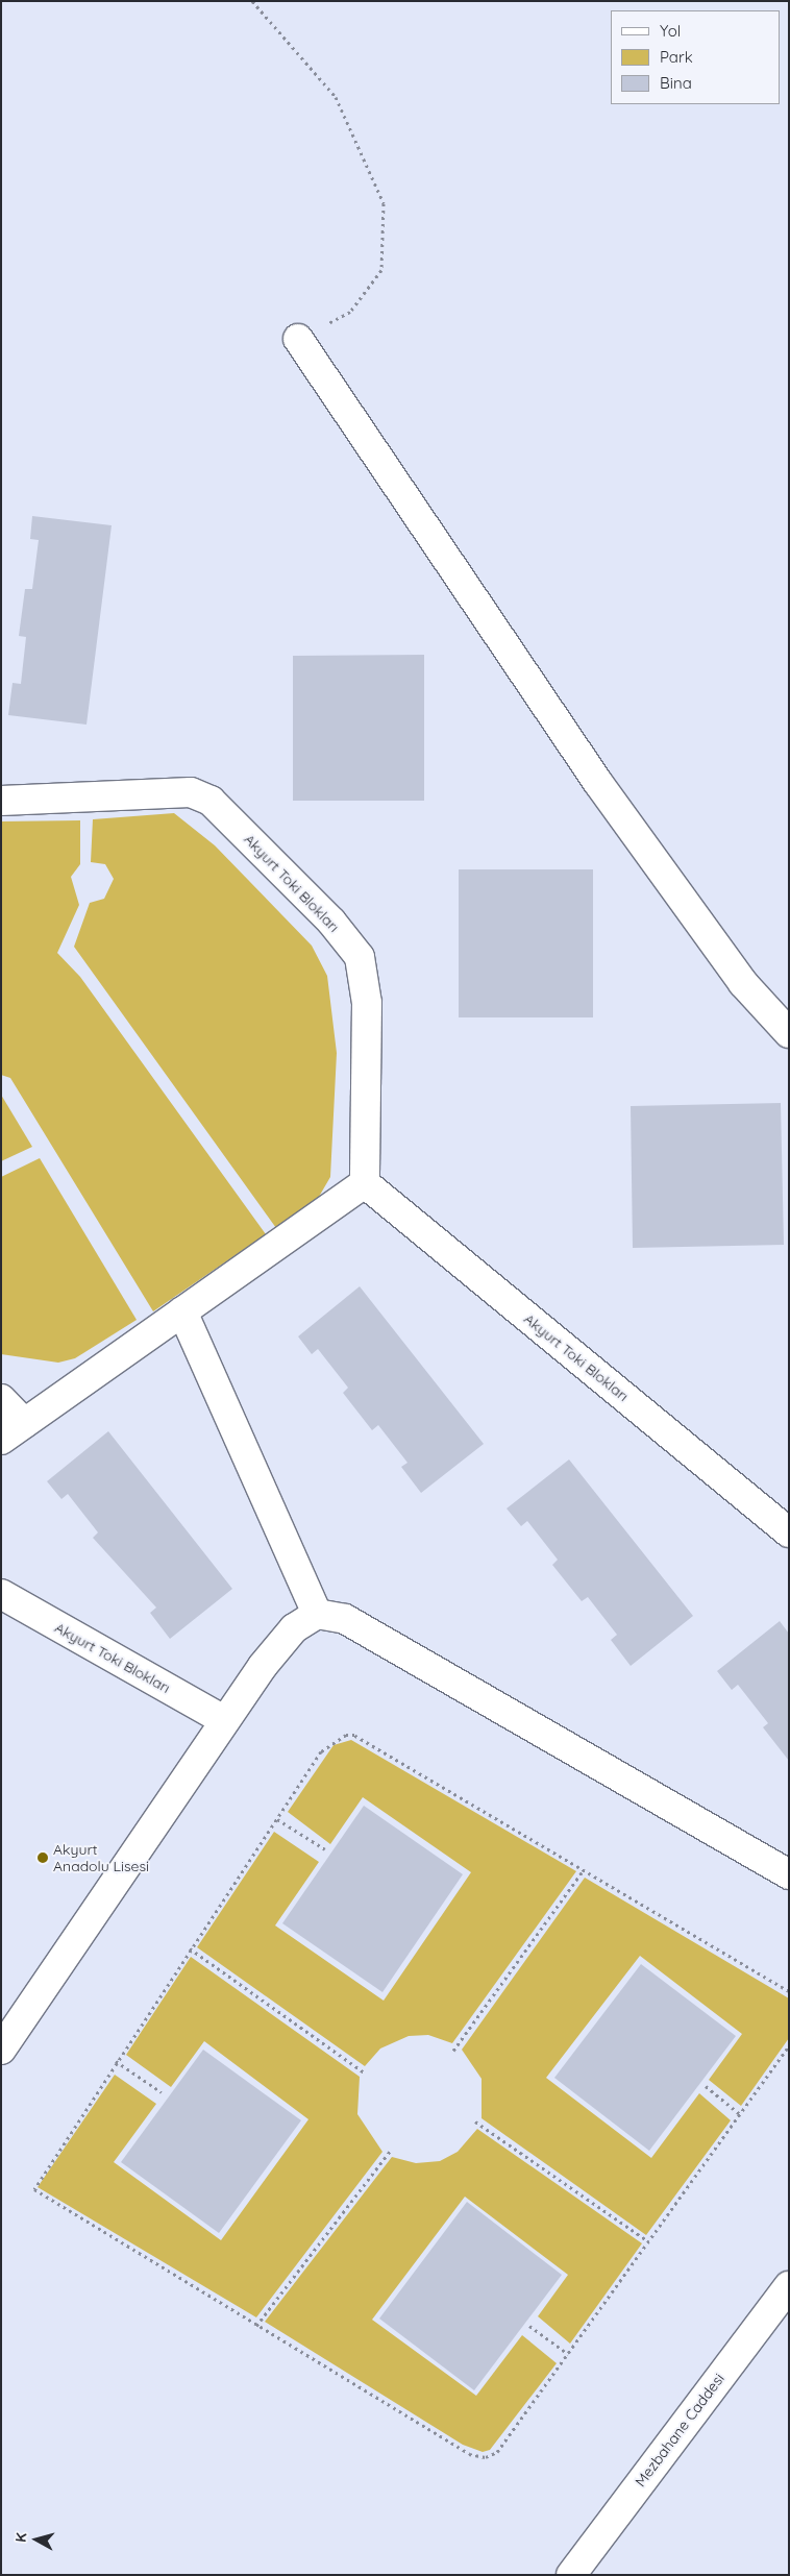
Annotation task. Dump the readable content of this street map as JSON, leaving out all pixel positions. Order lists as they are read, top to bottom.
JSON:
{
  "streets": {
    "street": ["Akyurt Toki Blokları", "Mezbahane Caddesi"]
  },
  "places": ["Akyurt Anadolu Lisesi"],
  "legend": ["Yol", "Park", "Bina"],
  "north": "left"
}
